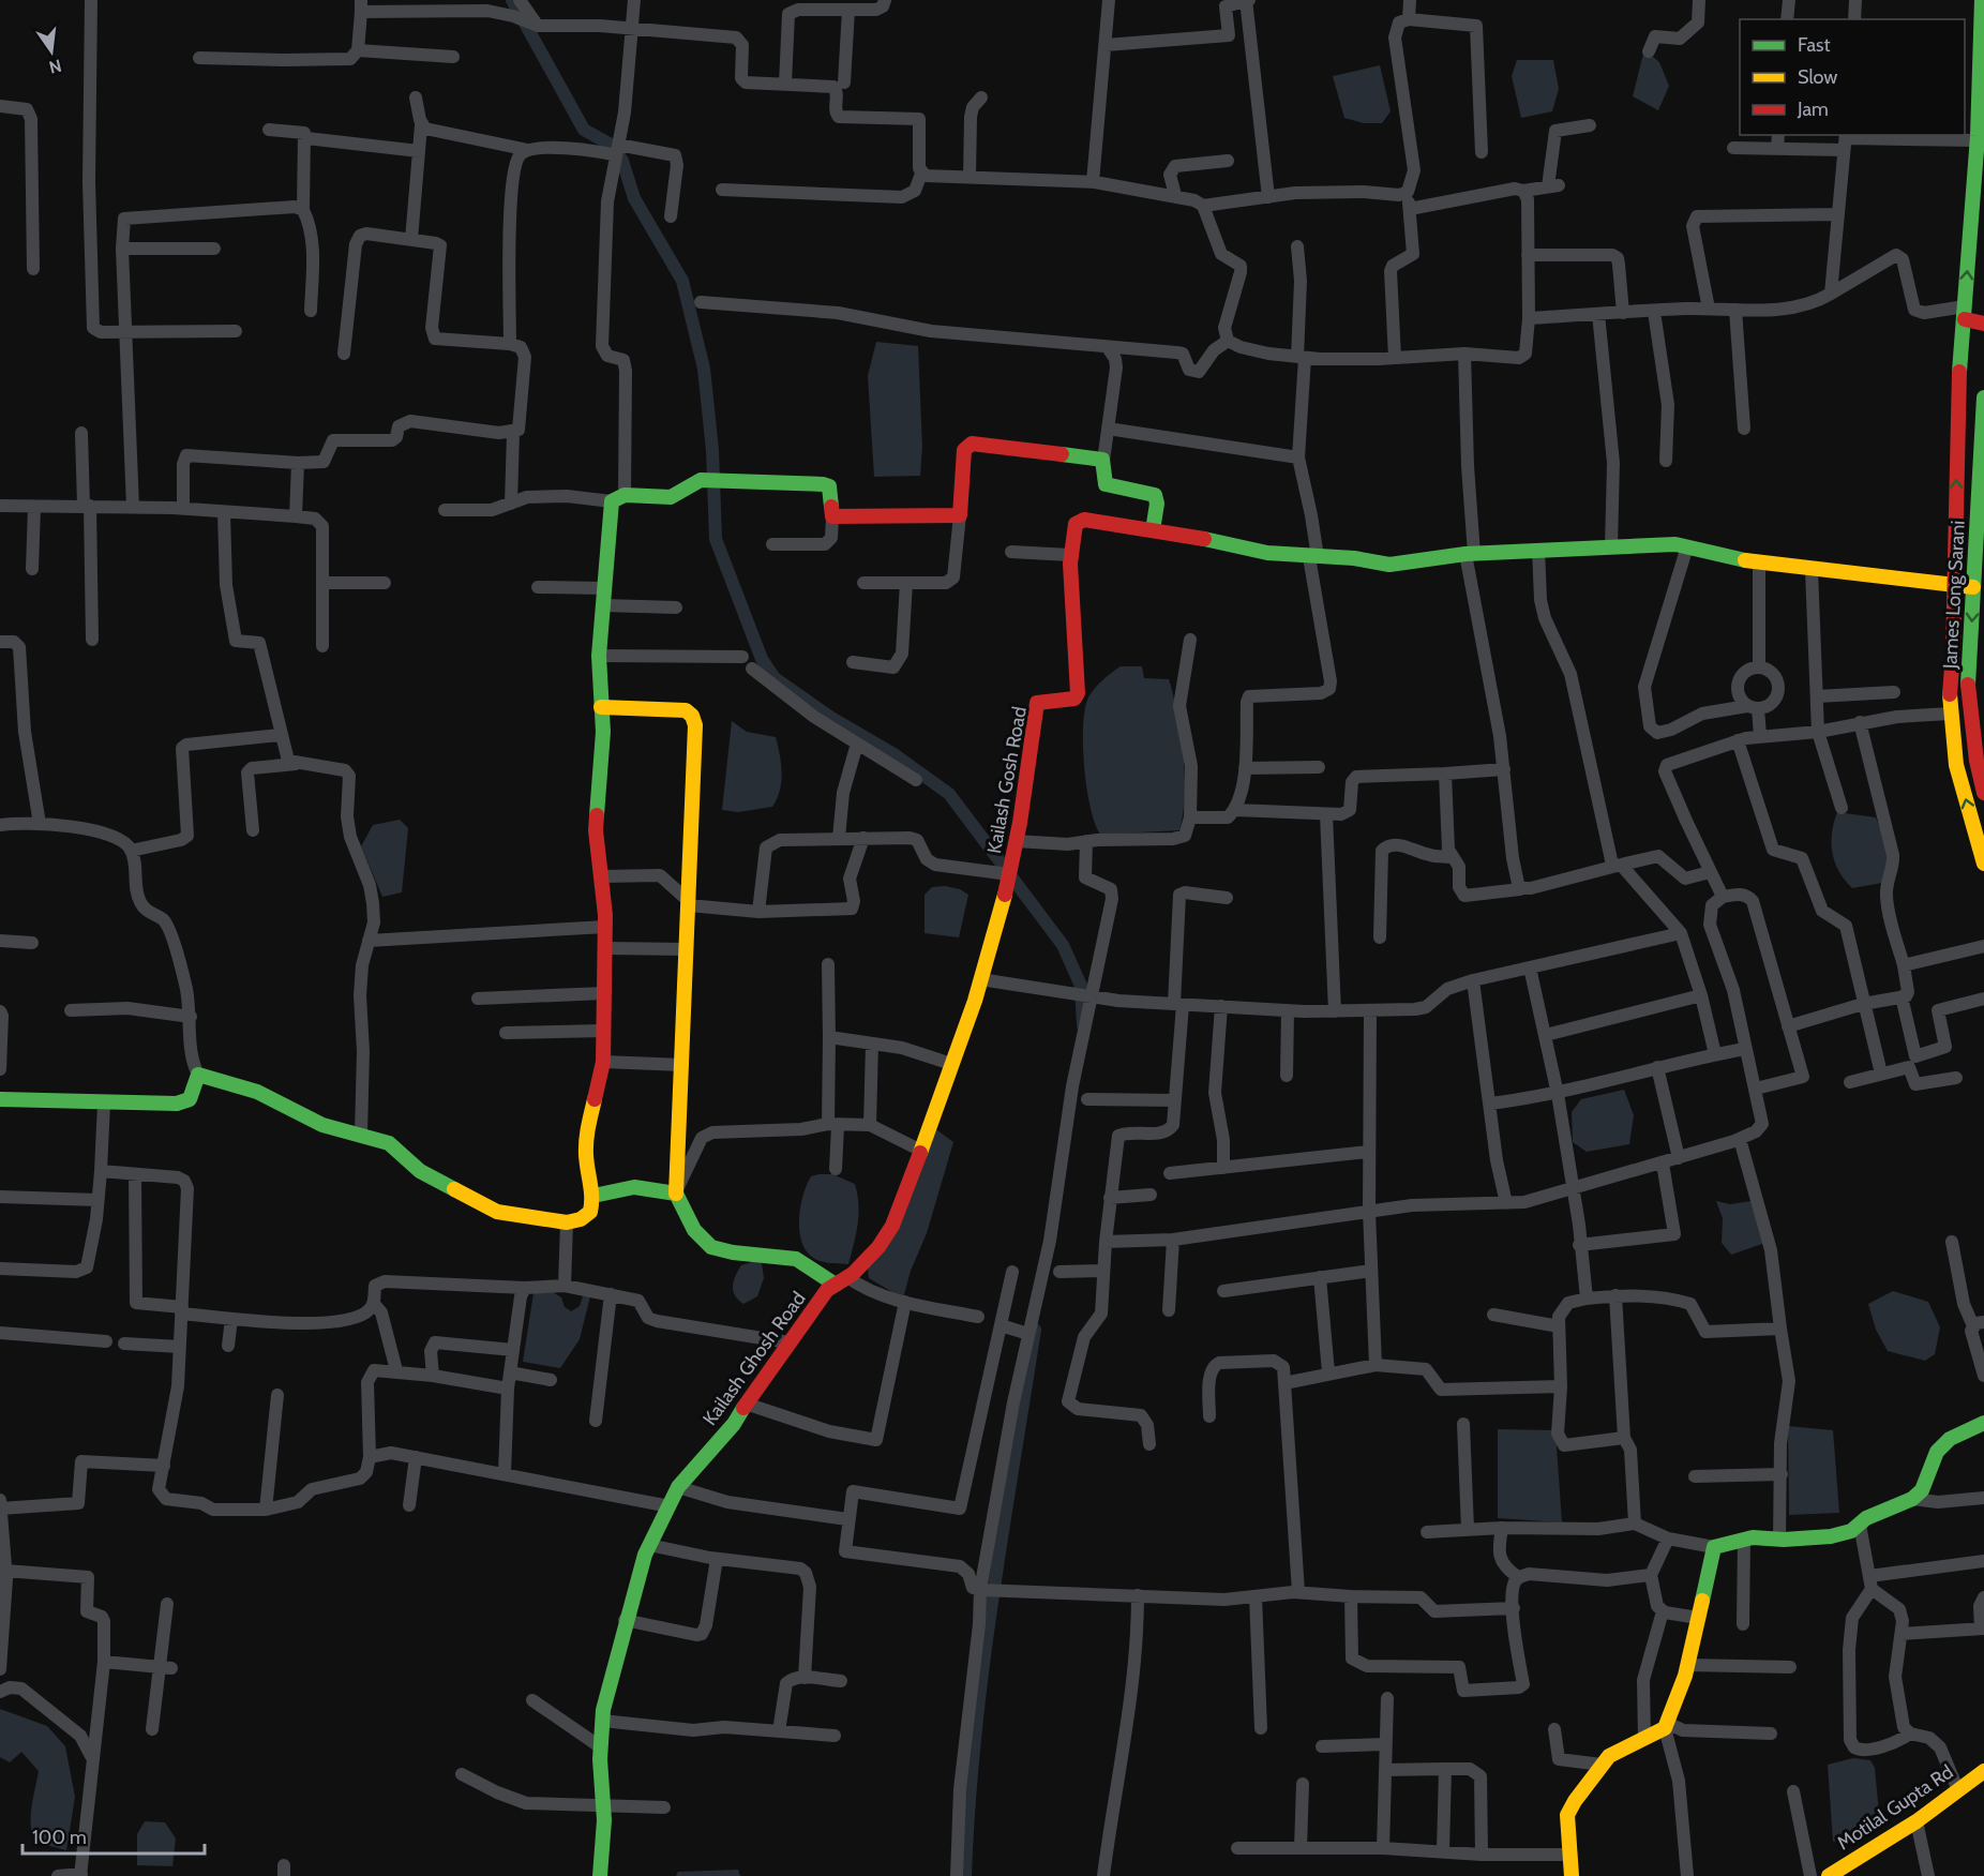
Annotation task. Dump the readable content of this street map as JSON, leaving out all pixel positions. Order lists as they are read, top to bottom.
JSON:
{
  "streets": {
    "street": [
      "James Long Sarani",
      "Kailash Gosh Road",
      "Kailash Ghosh Road",
      "Motilal Gupta Rd"
    ]
  },
  "crossings": [
    ["Kailash Gosh Road", "Kailash Ghosh Road"]
  ],
  "legend": ["Fast", "Slow", "Jam"],
  "scale_bar": "100 m",
  "north": "bottom"
}
